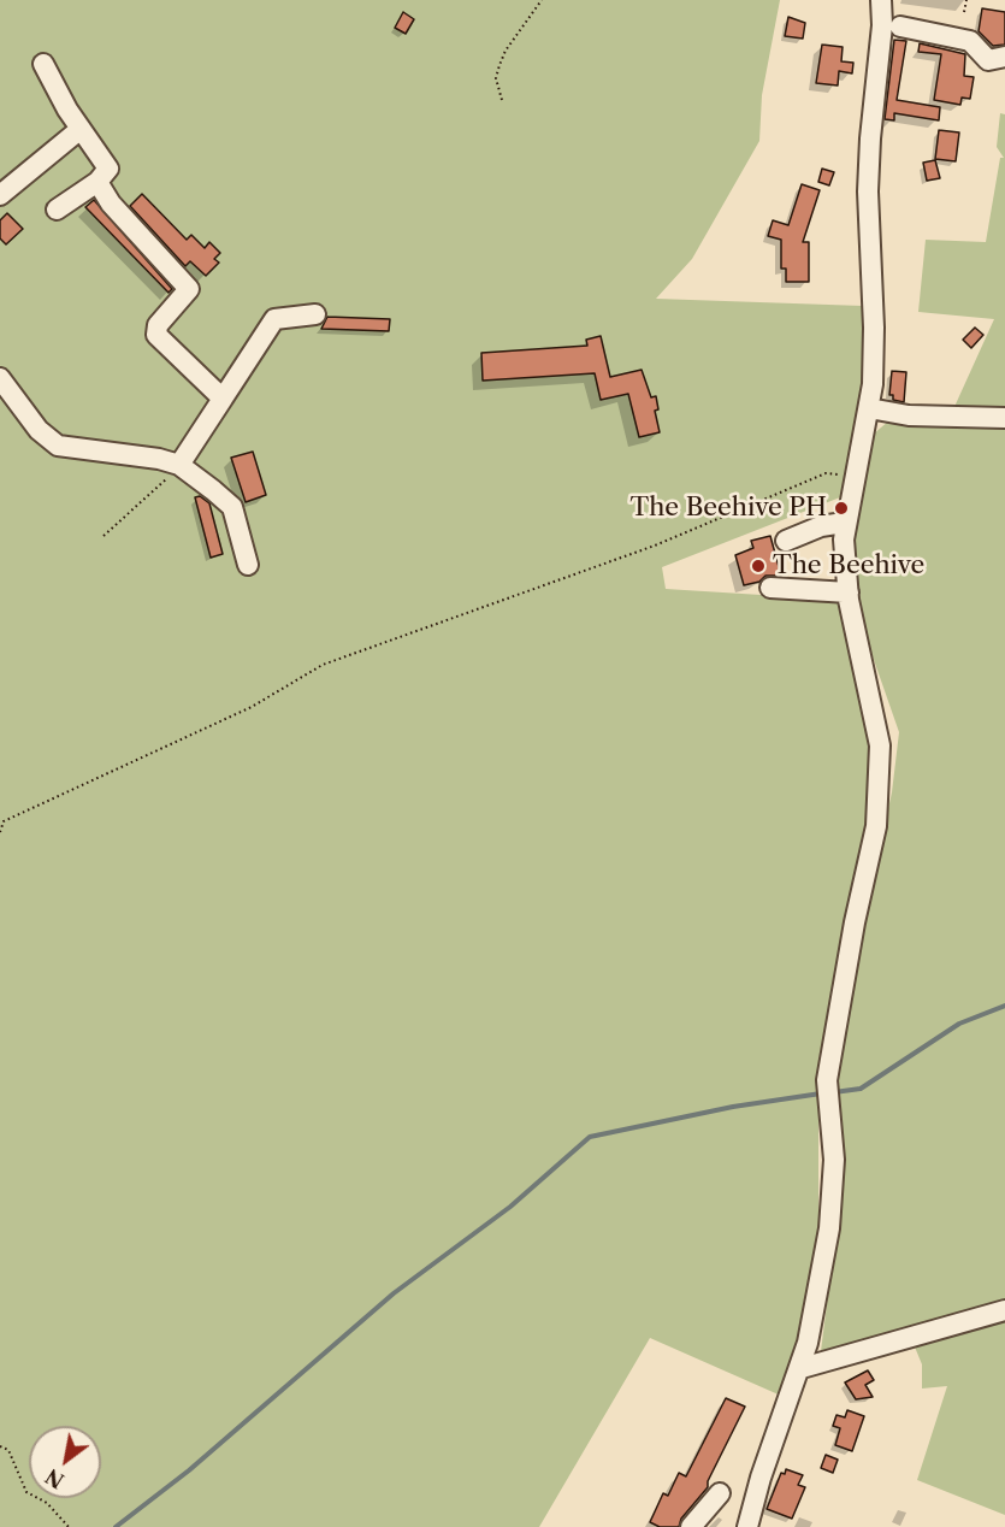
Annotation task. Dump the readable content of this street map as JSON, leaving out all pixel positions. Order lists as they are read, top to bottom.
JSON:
{
  "places": ["The Beehive PH", "The Beehive"],
  "north": "bottom left"
}
